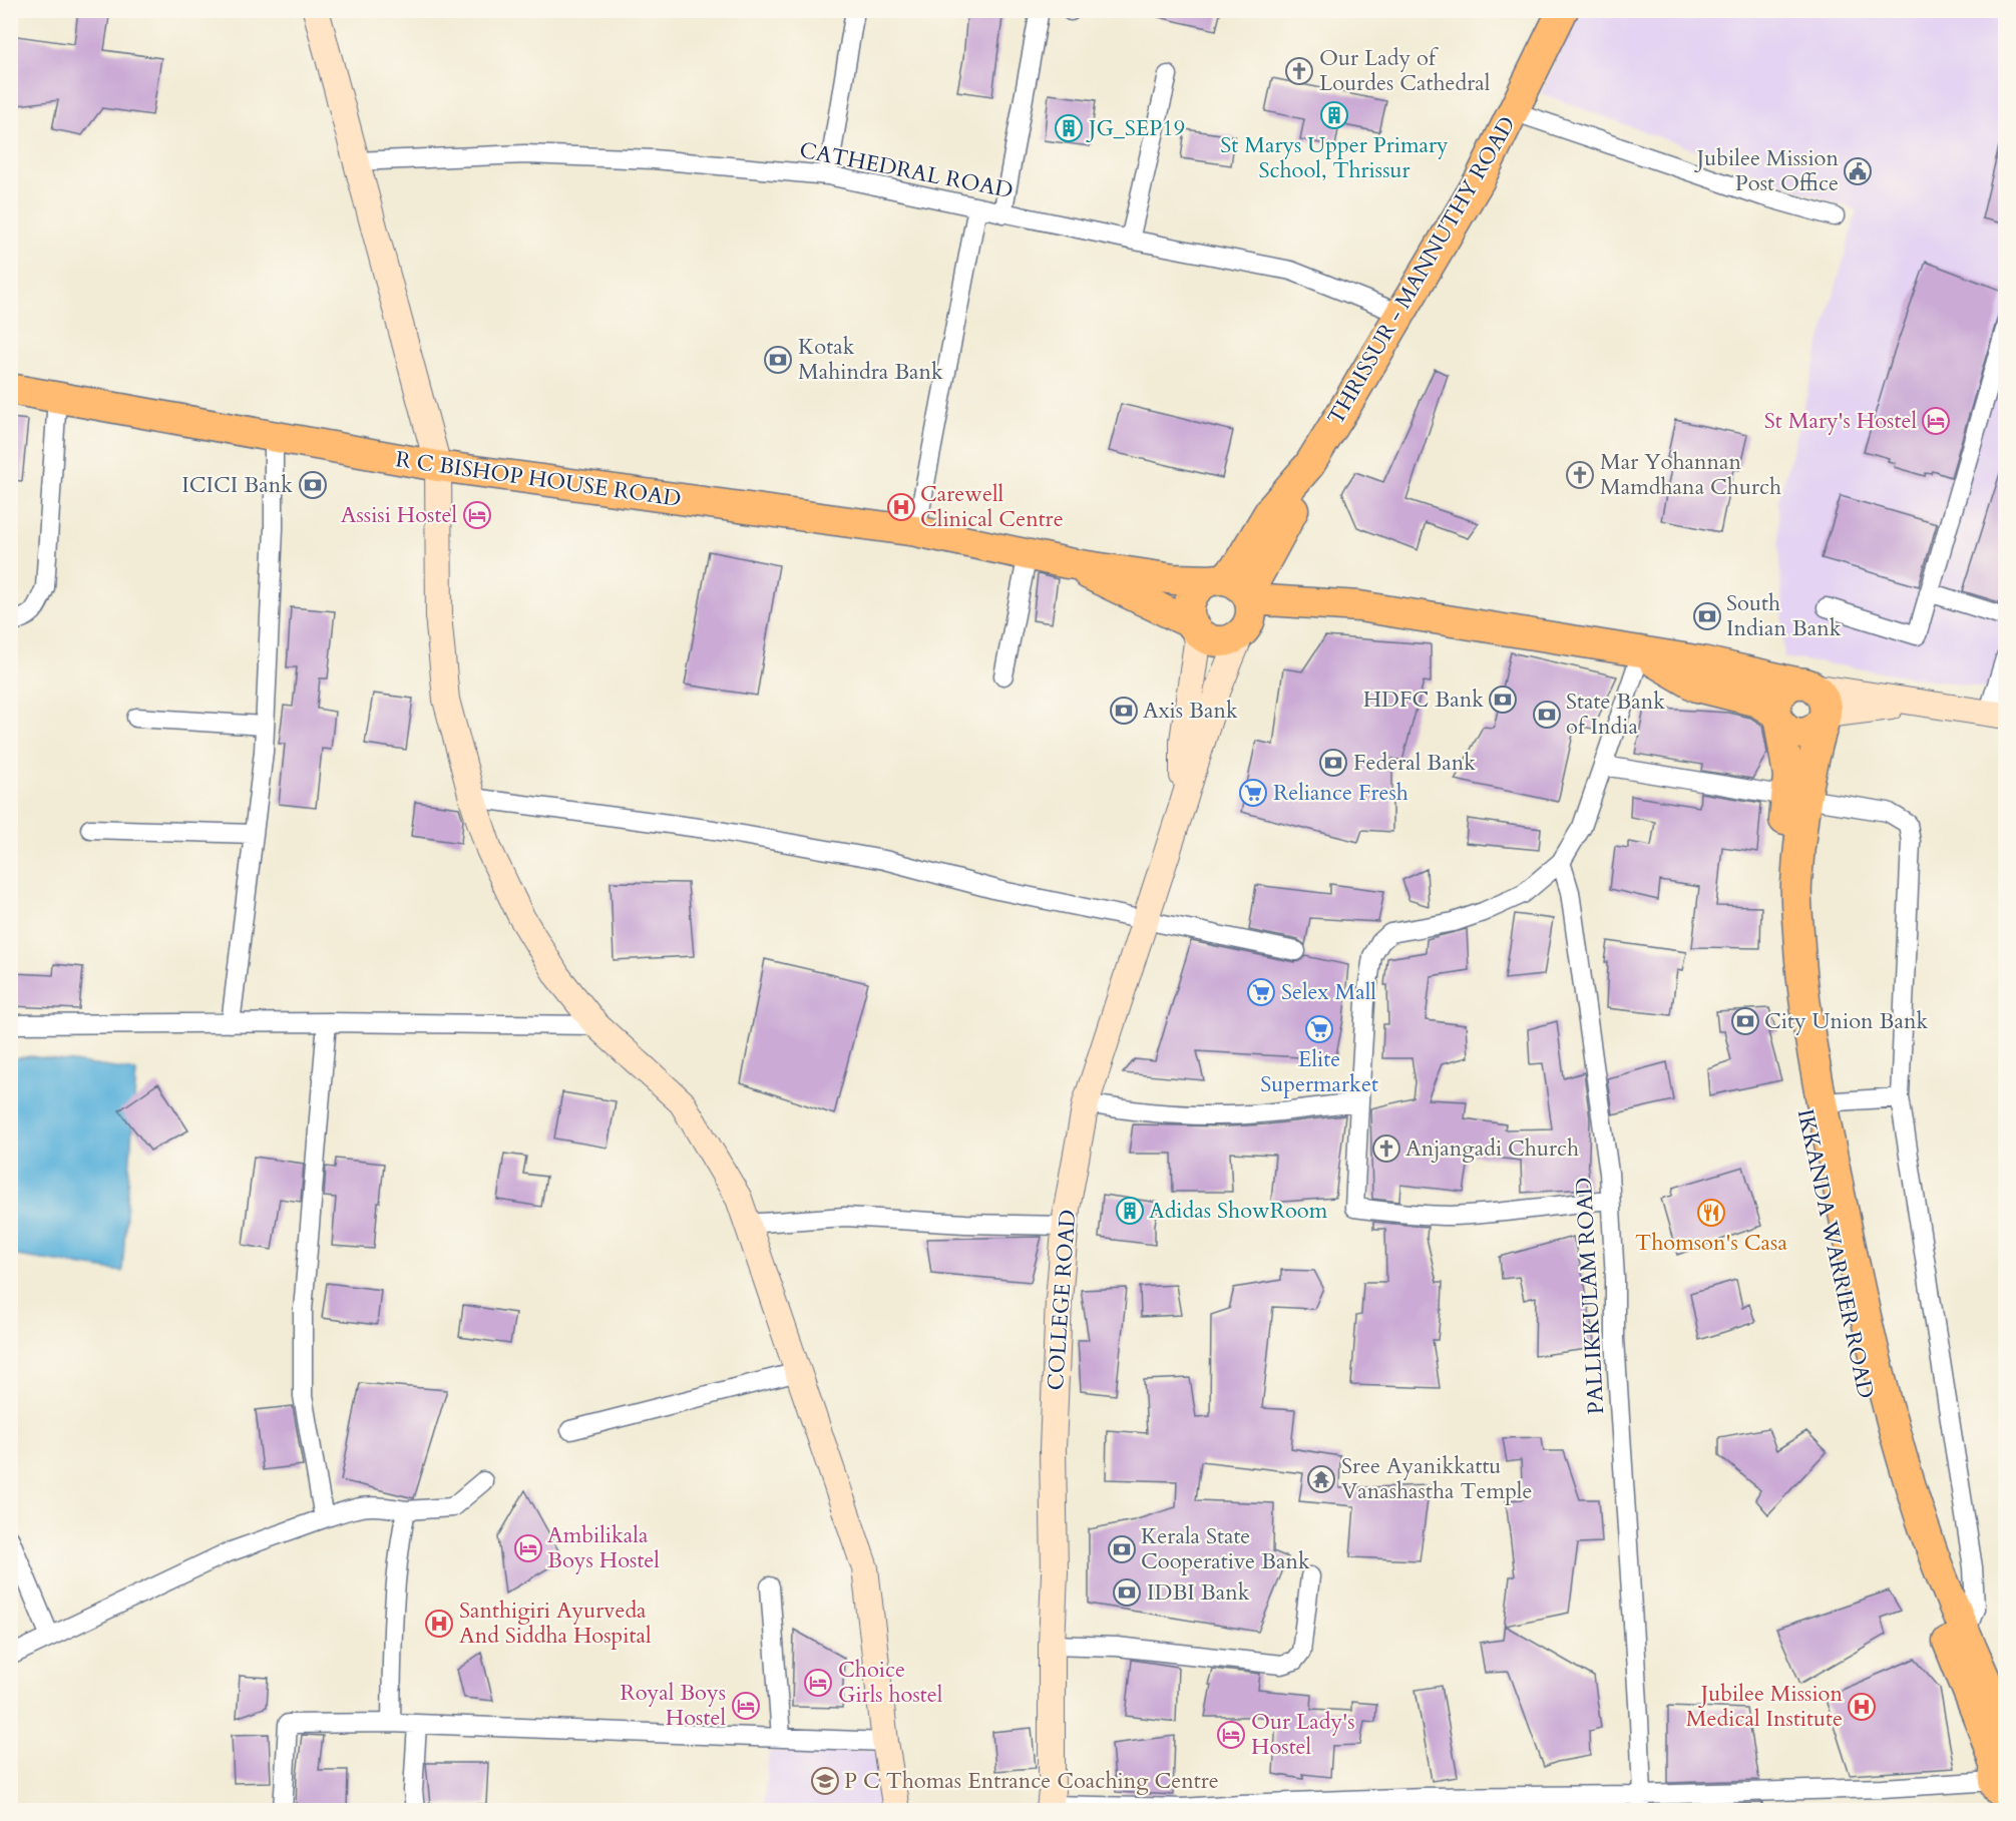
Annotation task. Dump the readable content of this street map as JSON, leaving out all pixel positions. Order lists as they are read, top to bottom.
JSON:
{
  "streets": {
    "main road": ["THRISSUR - MANNUTHY ROAD", "R C BISHOP HOUSE ROAD", "IKKANDA WARRIER ROAD"],
    "street": ["CATHEDRAL ROAD", "PALLIKKULAM ROAD", "COLLEGE ROAD"]
  },
  "crossings": [
    ["CATHEDRAL ROAD", "THRISSUR - MANNUTHY ROAD"],
    ["THRISSUR - MANNUTHY ROAD", "COLLEGE ROAD"]
  ],
  "places": {
    "church": ["Our Lady of Lourdes Cathedral", "Mar Yohannan Mamdhana Church", "Anjangadi Church"],
    "building": ["St Marys Upper Primary School, Thrissur", "JG_SEP19", "Adidas ShowRoom"],
    "public building": ["Jubilee Mission Post Office"],
    "bank": [
      "Kotak Mahindra Bank",
      "ICICI Bank",
      "South Indian Bank",
      "HDFC Bank",
      "Axis Bank",
      "State Bank of India",
      "Federal Bank",
      "City Union Bank",
      "Kerala State Cooperative Bank",
      "IDBI Bank"
    ],
    "hotel": [
      "St Mary's Hostel",
      "Assisi Hostel",
      "Ambilikala Boys Hostel",
      "Choice Girls hostel",
      "Royal Boys Hostel",
      "Our Lady's Hostel"
    ],
    "hospital": ["Carewell Clinical Centre", "Santhigiri Ayurveda And Siddha Hospital", "Jubilee Mission Medical Institute"],
    "supermarket": ["Reliance Fresh", "Selex Mall", "Elite Supermarket"],
    "restaurant": ["Thomson's Casa"],
    "temple": ["Sree Ayanikkattu Vanashastha Temple"],
    "school or university": ["P C Thomas Entrance Coaching Centre"]
  }
}
